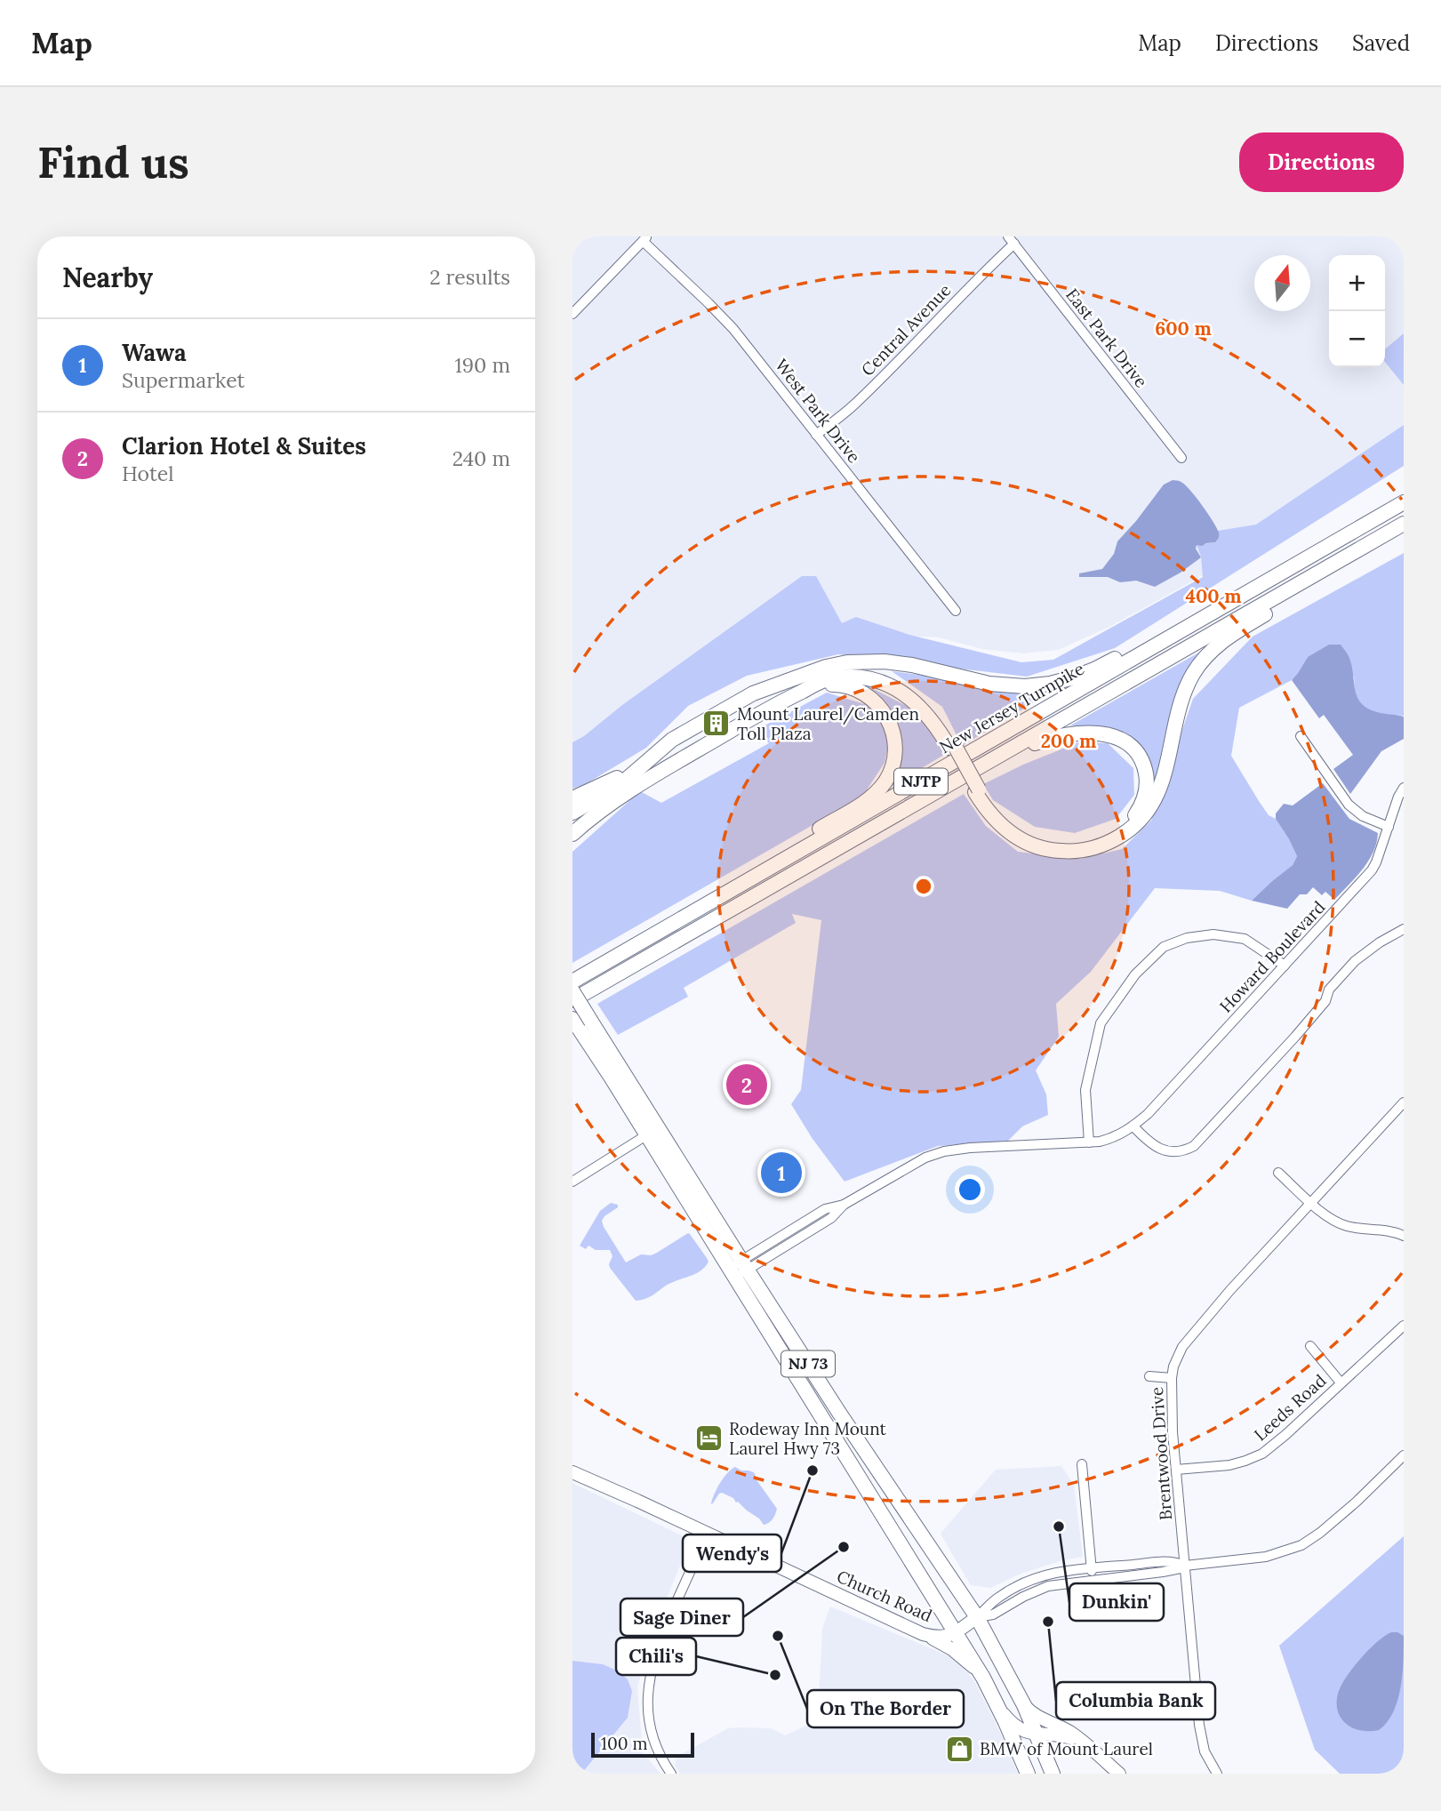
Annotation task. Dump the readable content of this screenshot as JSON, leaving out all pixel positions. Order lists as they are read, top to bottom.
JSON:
{
  "streets": {
    "highway": ["New Jersey Turnpike", "NJTP", "NJ 73"],
    "main road": ["Church Road"],
    "street": [
      "Central Avenue",
      "East Park Drive",
      "West Park Drive",
      "Howard Boulevard",
      "Leeds Road",
      "Brentwood Drive"
    ]
  },
  "crossings": [
    ["Central Avenue", "East Park Drive"],
    ["Central Avenue", "West Park Drive"],
    ["Howard Boulevard", "NJ 73"],
    ["NJ 73", "Church Road"],
    ["Leeds Road", "Brentwood Drive"]
  ],
  "places": {
    "building": ["Mount Laurel/Camden Toll Plaza"],
    "hotel": ["Rodeway Inn Mount Laurel Hwy 73"],
    "other": [
      "Wendy's",
      "Dunkin'",
      "Sage Diner",
      "Columbia Bank",
      "On The Border",
      "Chili's"
    ],
    "shop": ["BMW of Mount Laurel"]
  },
  "scale_bar": "100 m",
  "north": "top",
  "page": {
    "header": "Map",
    "nav": ["Map", "Directions", "Saved"],
    "buttons": "Directions",
    "title": "Find us",
    "heading": ["Nearby", "2 results"],
    "map_buttons": ["+", "−"],
    "list": [
      {
        "mark": "1",
        "name": "Wawa",
        "note": "Supermarket",
        "value": "190 m"
      },
      {
        "mark": "2",
        "name": "Clarion Hotel & Suites",
        "note": "Hotel",
        "value": "240 m"
      }
    ],
    "pins": ["2", "1"],
    "scale": "100 m"
  },
  "rings": ["600 m", "400 m", "200 m"]
}
